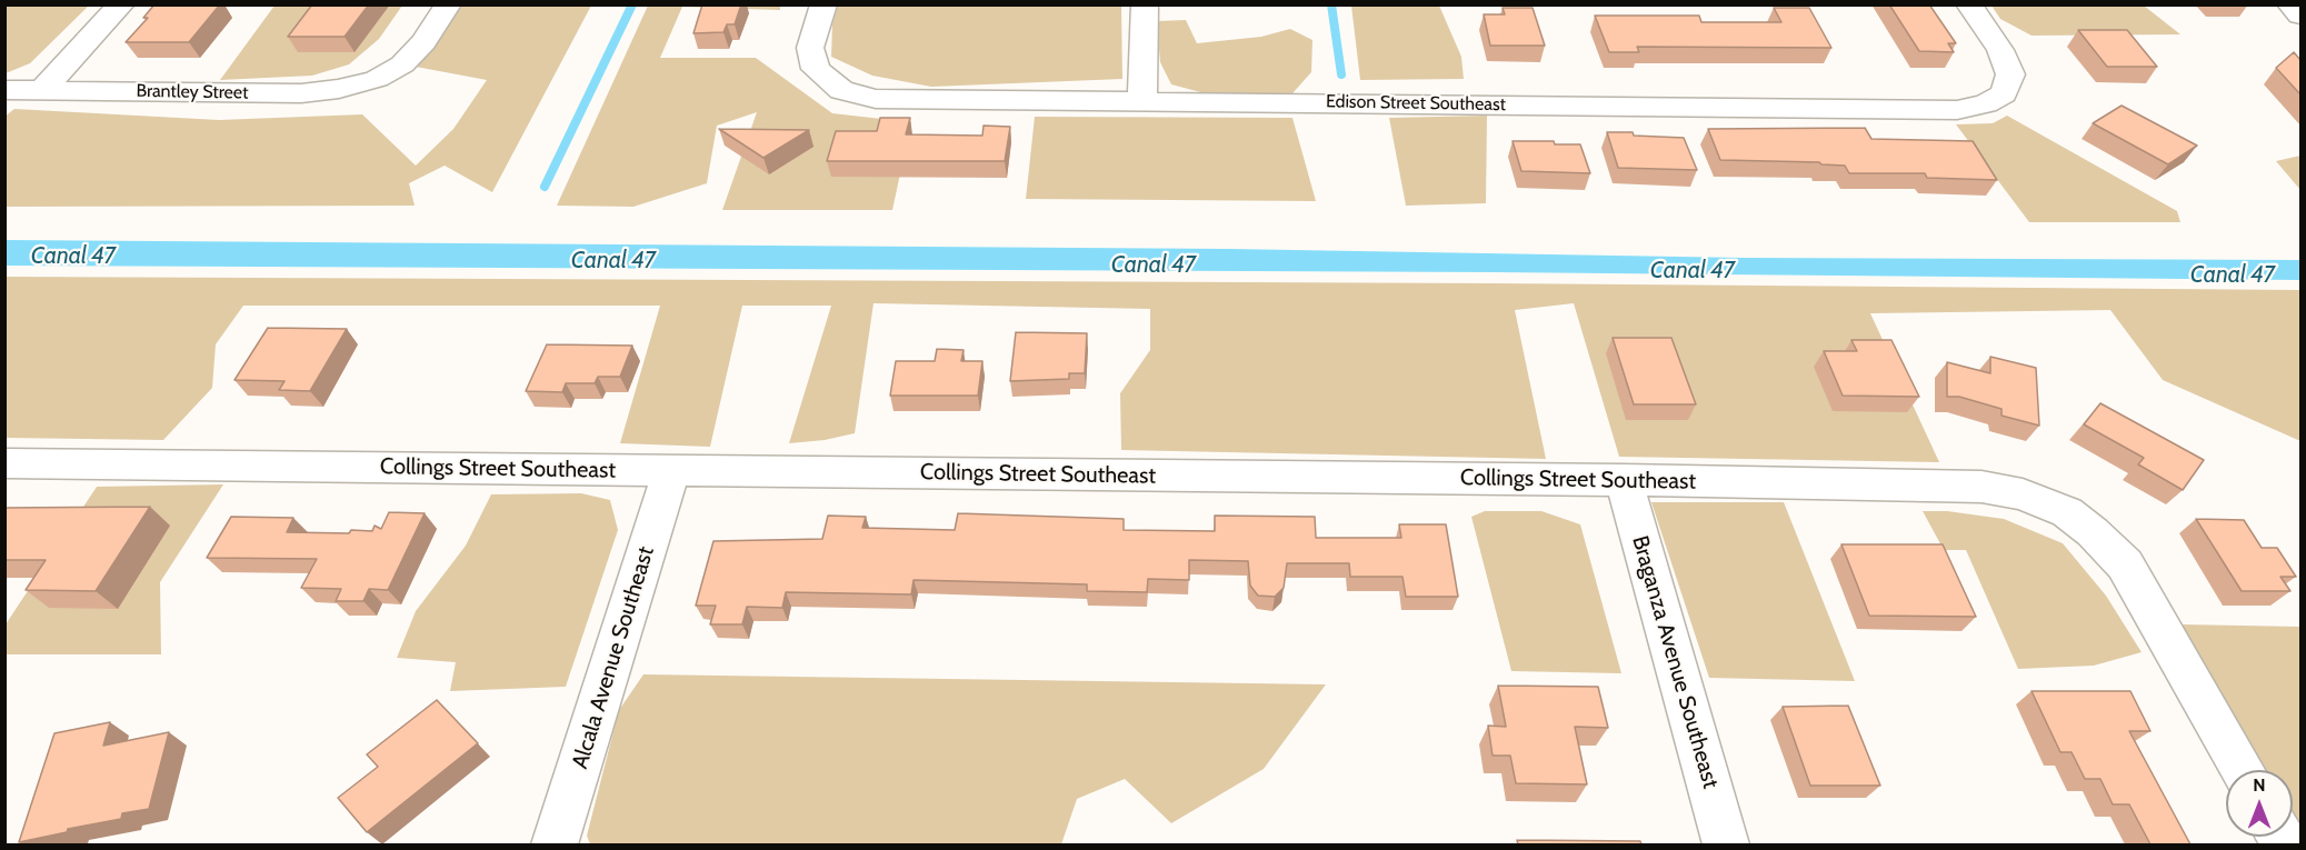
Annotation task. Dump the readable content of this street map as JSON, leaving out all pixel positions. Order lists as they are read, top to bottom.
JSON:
{
  "streets": {
    "street": [
      "Brantley Street",
      "Edison Street Southeast",
      "Collings Street Southeast",
      "Alcala Avenue Southeast",
      "Braganza Avenue Southeast"
    ]
  },
  "crossings": [
    ["Collings Street Southeast", "Alcala Avenue Southeast"],
    ["Collings Street Southeast", "Braganza Avenue Southeast"]
  ],
  "water": ["Canal 47"],
  "north": "top"
}
